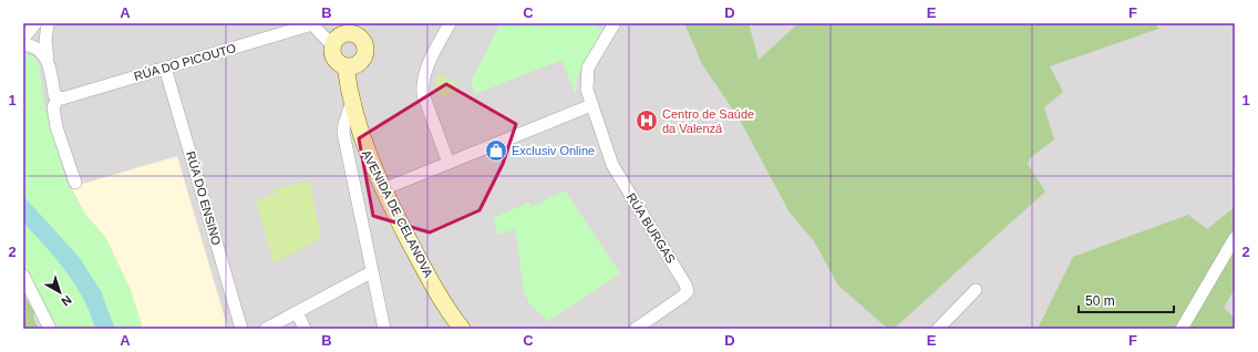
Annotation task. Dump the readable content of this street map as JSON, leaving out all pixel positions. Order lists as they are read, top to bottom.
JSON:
{
  "streets": {
    "street": [
      "RÚA DO PICOUTO",
      "RÚA DO ENSINO",
      "AVENIDA DE CELANOVA",
      "RÚA BURGAS"
    ]
  },
  "crossings": [
    ["RÚA DO PICOUTO", "RÚA DO ENSINO"]
  ],
  "places": {
    "hospital": ["Centro de Saúde da Valenzá"],
    "shop": ["Exclusiv Online"]
  },
  "scale_bar": "50 m",
  "north": "bottom right",
  "grid": {
    "columns": [
      "A",
      "B",
      "C",
      "D",
      "E",
      "F"
    ],
    "rows": ["1", "2"]
  }
}
